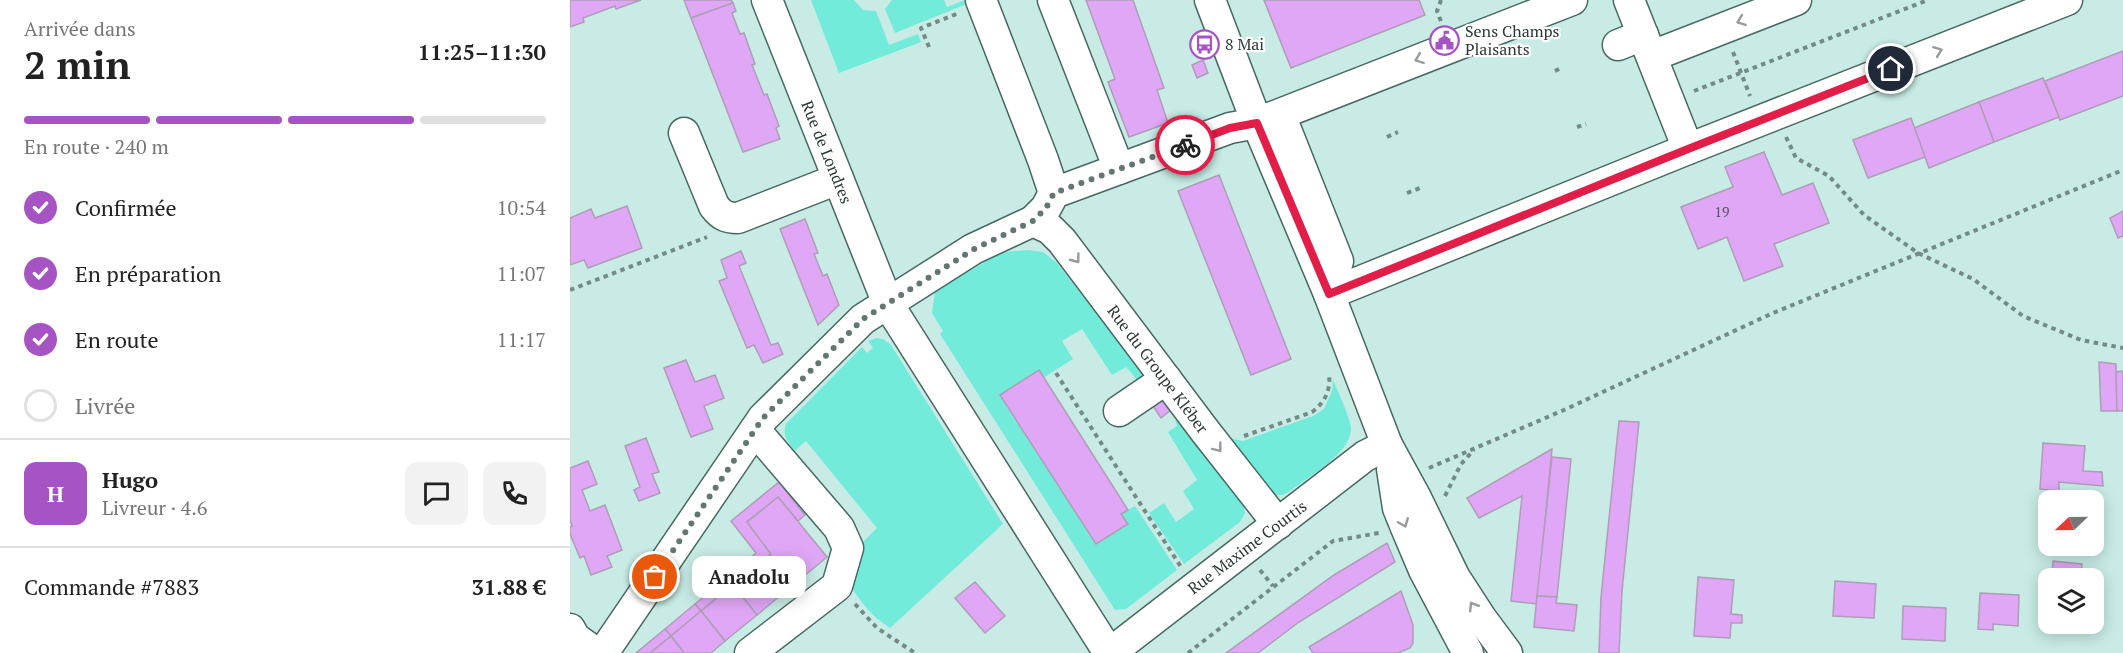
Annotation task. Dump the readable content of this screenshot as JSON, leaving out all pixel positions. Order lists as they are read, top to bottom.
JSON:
{
  "streets": {
    "street": ["Rue de Londres", "Rue du Groupe Kléber", "Rue Maxime Courtis"]
  },
  "crossings": [
    ["Rue de Londres", "Rue Maxime Courtis"],
    ["Rue du Groupe Kléber", "Rue Maxime Courtis"]
  ],
  "places": {
    "public building": ["Sens Champs Plaisants"],
    "bus stop": ["8 Mai"],
    "other": ["Anadolu"]
  },
  "house_numbers": ["19"],
  "north": "left",
  "page": {
    "heading": ["2 min", "Arrivée dans", "11:25–11:30"],
    "panel": [
      "Hugo",
      "Livreur · 4.6",
      "Commande #7883",
      "31.88 €"
    ],
    "bar": "En route · 240 m",
    "list": [
      ["Confirmée", "10:54"],
      ["En préparation", "11:07"],
      ["En route", "11:17"],
      "Livrée"
    ],
    "round": "H",
    "bubble": "Anadolu"
  }
}
